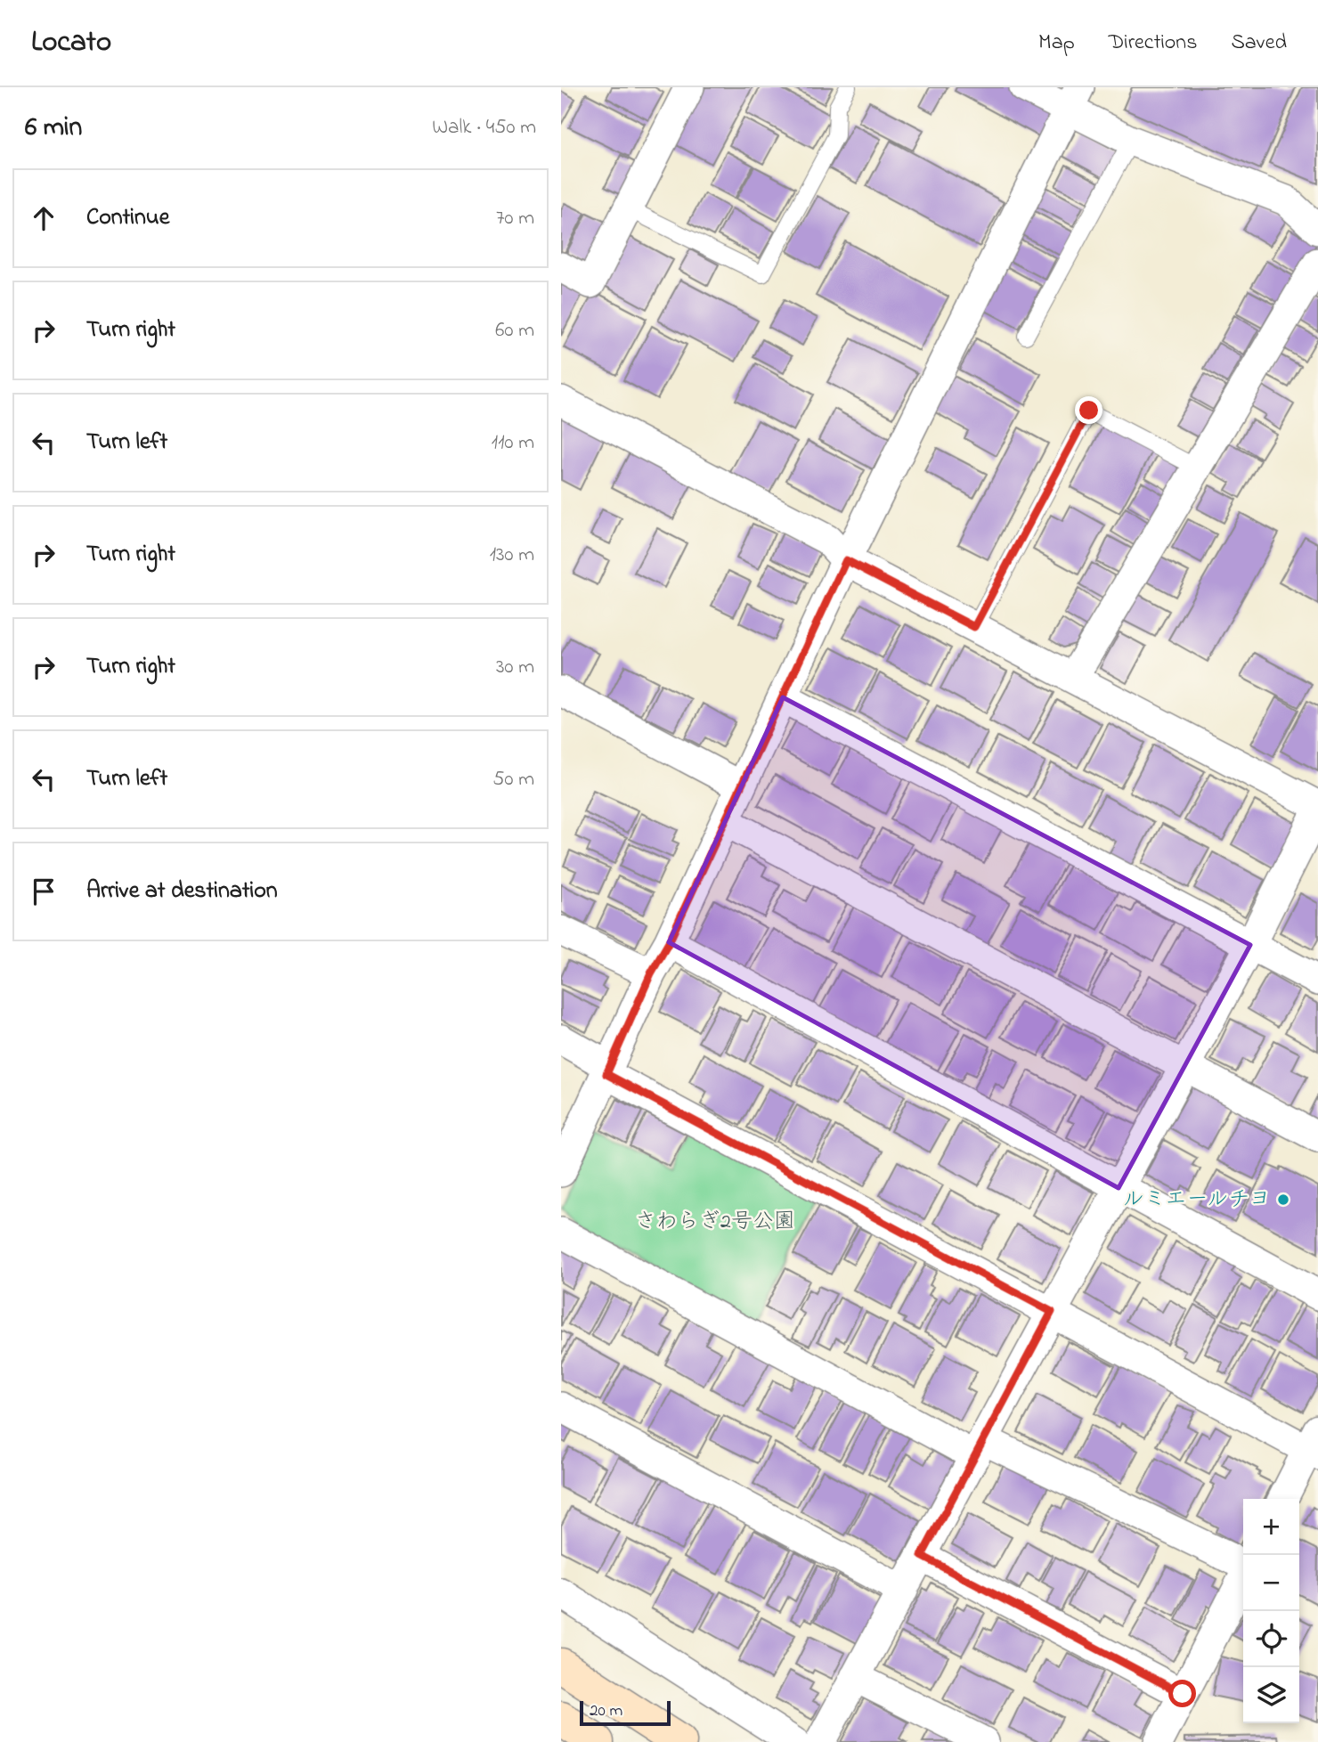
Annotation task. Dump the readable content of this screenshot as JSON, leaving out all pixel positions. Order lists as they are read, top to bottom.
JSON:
{
  "parks": ["さわらぎ2号公園"],
  "places": ["ルミエールチヨ"],
  "scale_bar": "20 m",
  "page": {
    "header": "Locato",
    "nav": ["Map", "Directions", "Saved"],
    "heading": ["6 min", "Walk · 450 m"],
    "list": [
      ["Continue", "70 m"],
      ["Turn right", "60 m"],
      ["Turn left", "110 m"],
      ["Turn right", "130 m"],
      ["Turn right", "30 m"],
      ["Turn left", "50 m"],
      "Arrive at destination"
    ],
    "map_buttons": ["+", "−"],
    "scale": "20 m"
  }
}
